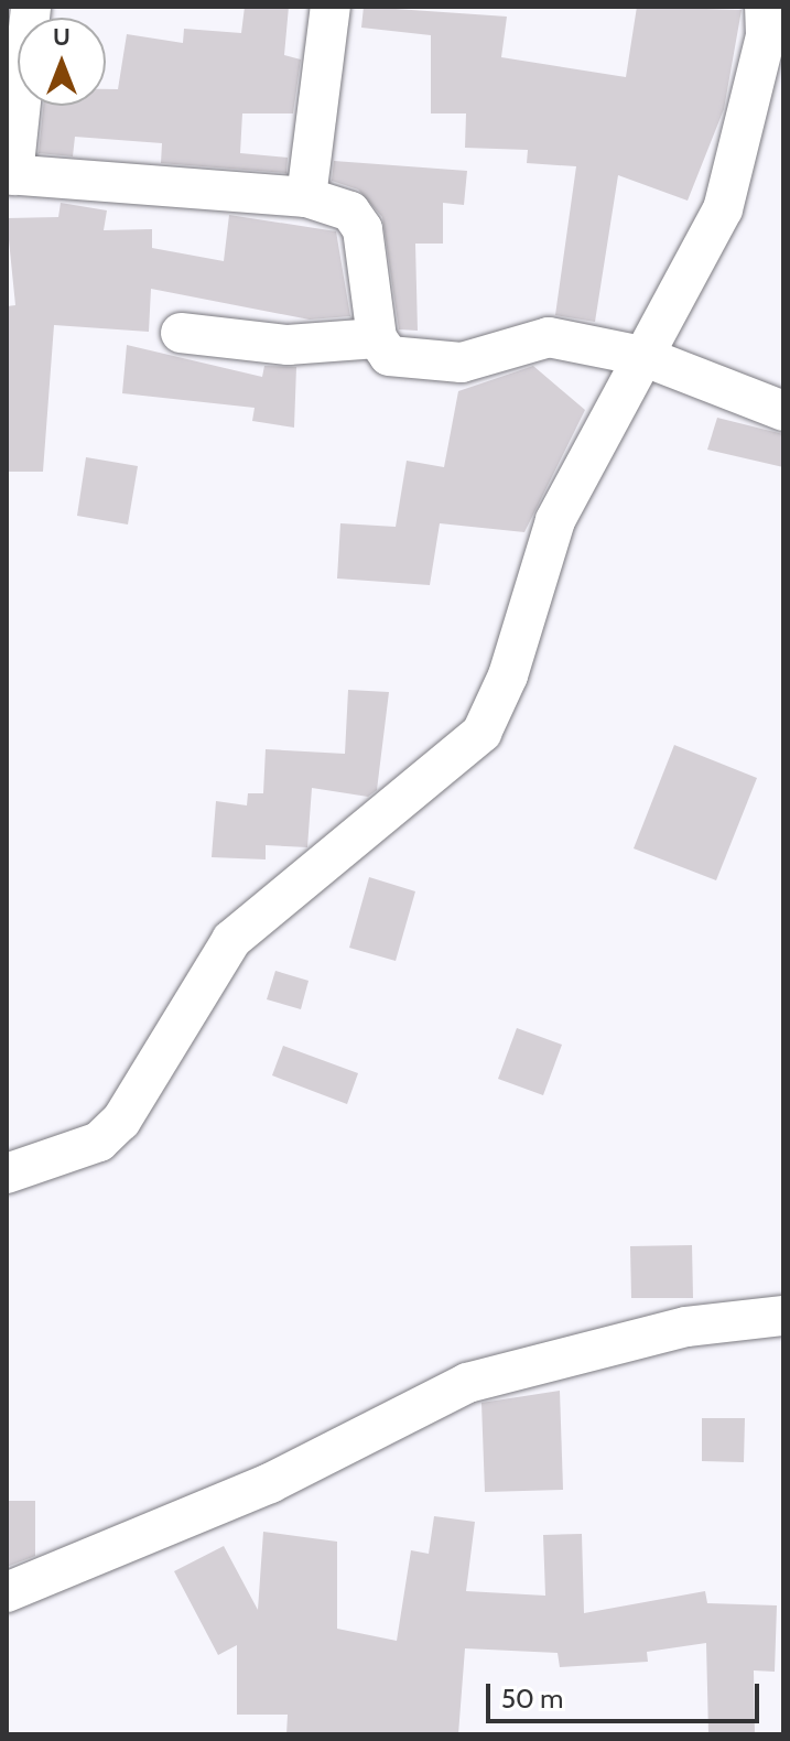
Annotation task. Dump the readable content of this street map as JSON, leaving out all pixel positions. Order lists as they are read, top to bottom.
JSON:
{
  "scale_bar": "50 m",
  "north": "top"
}
